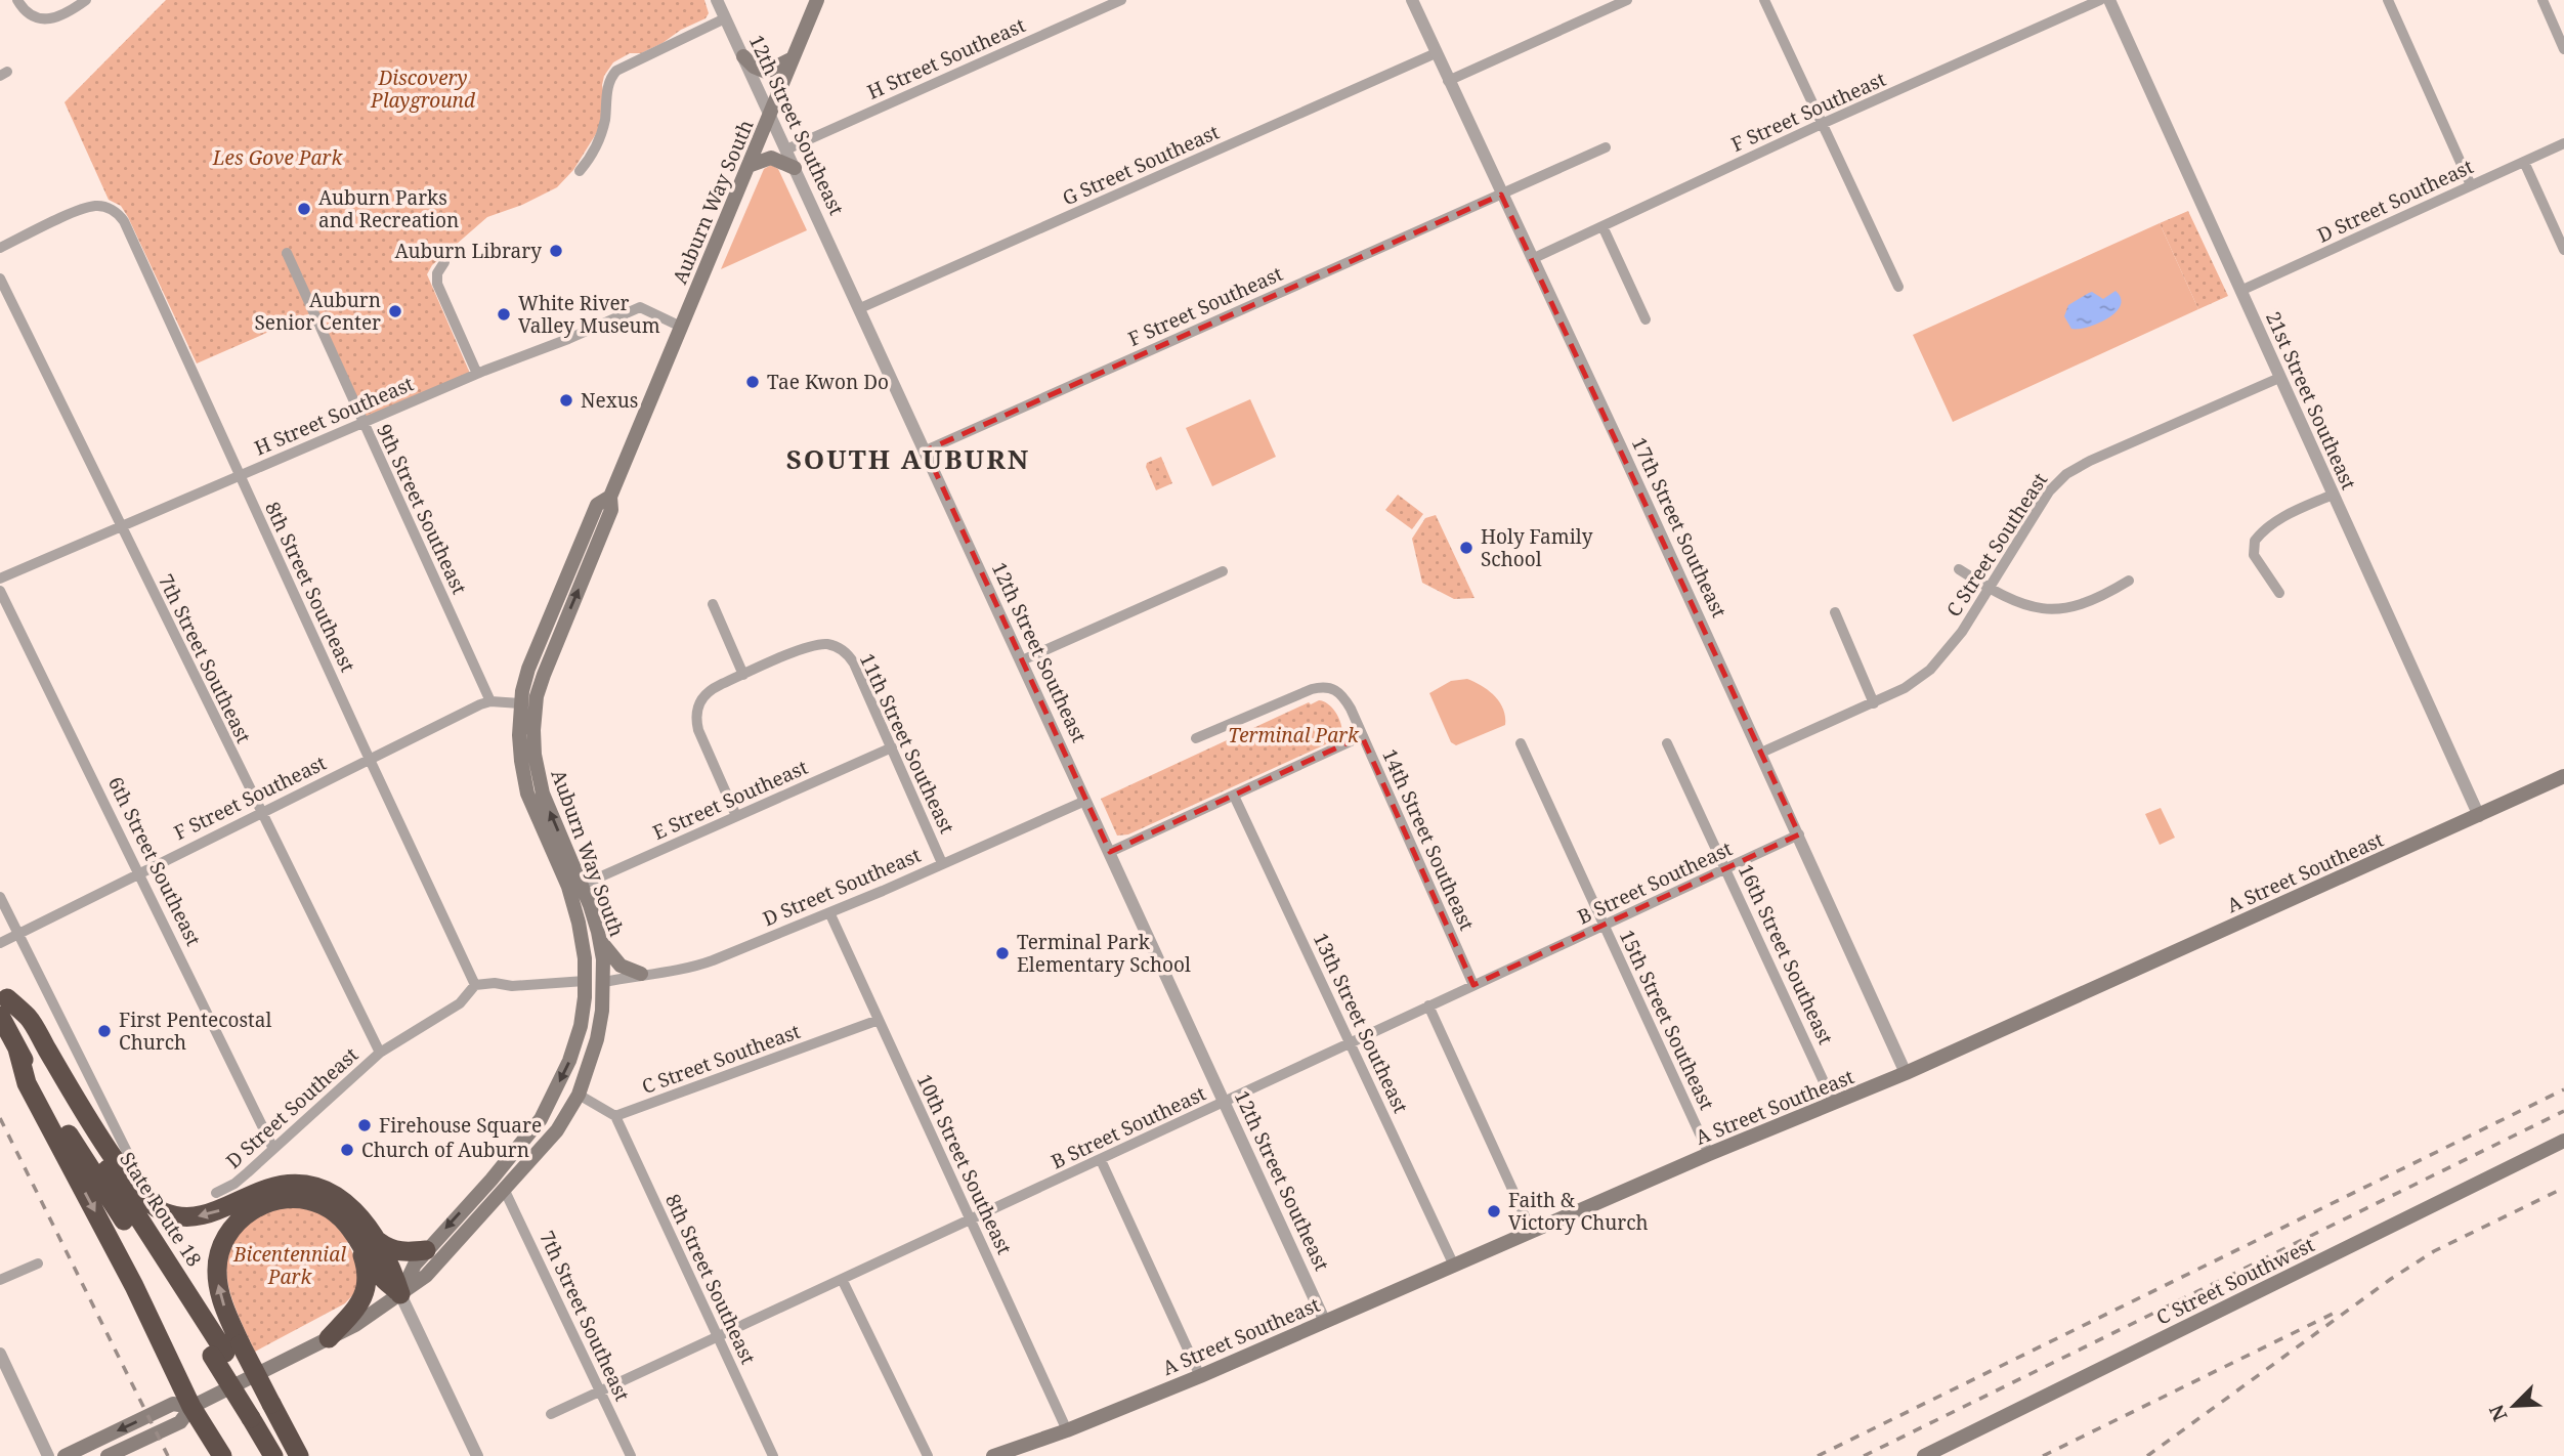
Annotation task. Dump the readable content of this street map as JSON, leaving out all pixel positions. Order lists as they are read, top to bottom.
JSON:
{
  "streets": {
    "highway": ["State Route 18"],
    "main road": ["Auburn Way South", "A Street Southeast", "C Street Southwest"],
    "street": [
      "H Street Southeast",
      "F Street Southeast",
      "12th Street Southeast",
      "G Street Southeast",
      "D Street Southeast",
      "21st Street Southeast",
      "9th Street Southeast",
      "17th Street Southeast",
      "C Street Southeast",
      "8th Street Southeast",
      "7th Street Southeast",
      "11th Street Southeast",
      "E Street Southeast",
      "14th Street Southeast",
      "6th Street Southeast",
      "B Street Southeast",
      "16th Street Southeast",
      "15th Street Southeast",
      "13th Street Southeast",
      "10th Street Southeast"
    ]
  },
  "crossings": [
    ["H Street Southeast", "12th Street Southeast"],
    ["H Street Southeast", "Auburn Way South"],
    ["H Street Southeast", "9th Street Southeast"],
    ["H Street Southeast", "8th Street Southeast"],
    ["H Street Southeast", "7th Street Southeast"],
    ["F Street Southeast", "12th Street Southeast"],
    ["F Street Southeast", "Auburn Way South"],
    ["F Street Southeast", "9th Street Southeast"],
    ["F Street Southeast", "17th Street Southeast"],
    ["F Street Southeast", "8th Street Southeast"],
    ["F Street Southeast", "7th Street Southeast"],
    ["F Street Southeast", "6th Street Southeast"],
    ["12th Street Southeast", "G Street Southeast"],
    ["12th Street Southeast", "D Street Southeast"],
    ["12th Street Southeast", "Auburn Way South"],
    ["12th Street Southeast", "A Street Southeast"],
    ["12th Street Southeast", "B Street Southeast"],
    ["G Street Southeast", "17th Street Southeast"],
    ["D Street Southeast", "Auburn Way South"],
    ["D Street Southeast", "21st Street Southeast"],
    ["D Street Southeast", "8th Street Southeast"],
    ["D Street Southeast", "7th Street Southeast"],
    ["D Street Southeast", "11th Street Southeast"],
    ["D Street Southeast", "6th Street Southeast"],
    ["D Street Southeast", "10th Street Southeast"],
    ["Auburn Way South", "7th Street Southeast"],
    ["Auburn Way South", "E Street Southeast"],
    ["21st Street Southeast", "C Street Southeast"],
    ["21st Street Southeast", "A Street Southeast"],
    ["17th Street Southeast", "C Street Southeast"],
    ["17th Street Southeast", "A Street Southeast"],
    ["17th Street Southeast", "B Street Southeast"],
    ["C Street Southeast", "8th Street Southeast"],
    ["C Street Southeast", "10th Street Southeast"],
    ["8th Street Southeast", "B Street Southeast"],
    ["7th Street Southeast", "B Street Southeast"],
    ["11th Street Southeast", "E Street Southeast"],
    ["14th Street Southeast", "B Street Southeast"],
    ["A Street Southeast", "16th Street Southeast"],
    ["A Street Southeast", "15th Street Southeast"],
    ["A Street Southeast", "13th Street Southeast"],
    ["A Street Southeast", "10th Street Southeast"],
    ["B Street Southeast", "16th Street Southeast"],
    ["B Street Southeast", "15th Street Southeast"],
    ["B Street Southeast", "13th Street Southeast"],
    ["B Street Southeast", "10th Street Southeast"]
  ],
  "districts": ["SOUTH AUBURN"],
  "parks": [
    "Discovery Playground",
    "Les Gove Park",
    "Terminal Park",
    "Bicentennial Park"
  ],
  "places": [
    "Auburn Parks and Recreation",
    "Auburn Library",
    "Auburn Senior Center",
    "White River Valley Museum",
    "Tae Kwon Do",
    "Nexus",
    "Holy Family School",
    "Terminal Park Elementary School",
    "First Pentecostal Church",
    "Firehouse Square",
    "Church of Auburn",
    "Faith & Victory Church"
  ],
  "north": "bottom left"
}
